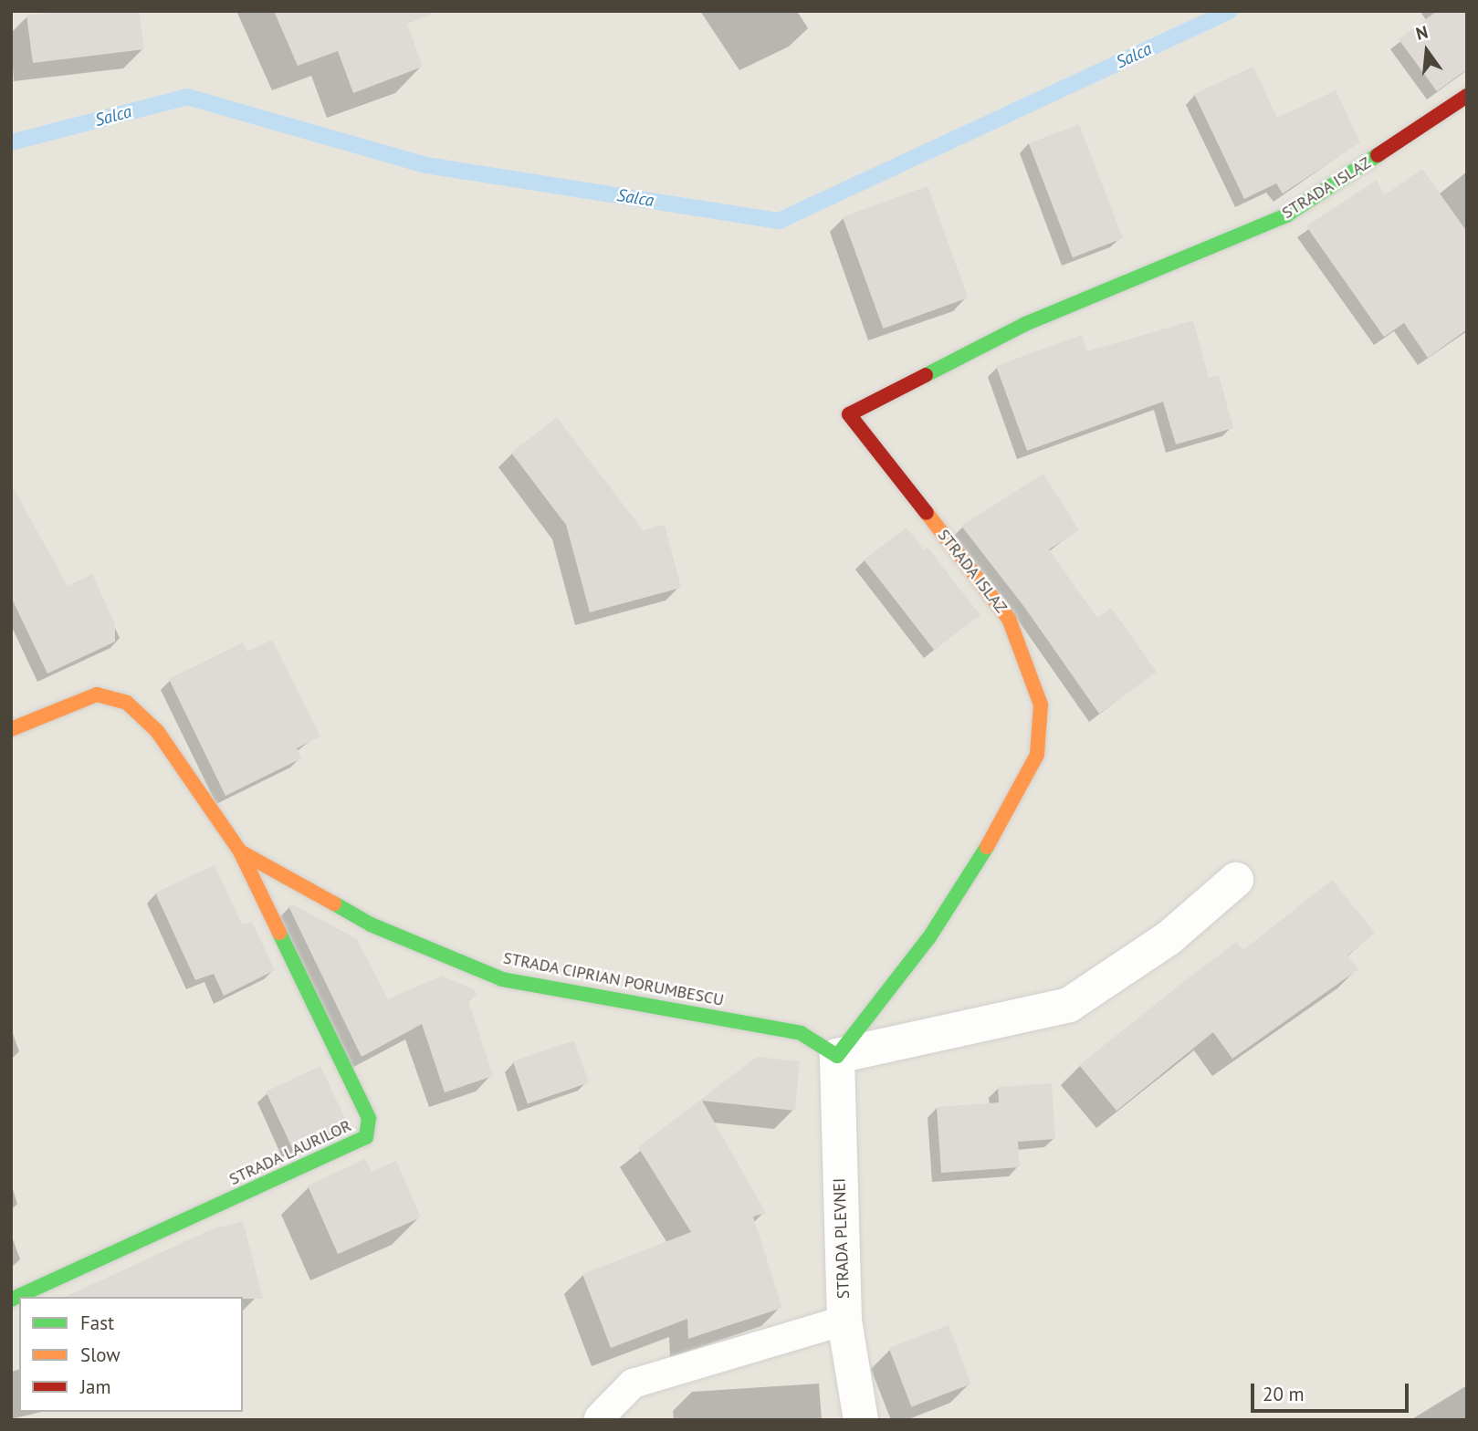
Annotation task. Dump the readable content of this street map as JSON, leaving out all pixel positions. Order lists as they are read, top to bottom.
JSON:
{
  "streets": {
    "street": [
      "STRADA ISLAZ",
      "STRADA CIPRIAN PORUMBESCU",
      "STRADA LAURILOR",
      "STRADA PLEVNEI"
    ]
  },
  "crossings": [
    ["STRADA ISLAZ", "STRADA CIPRIAN PORUMBESCU"],
    ["STRADA ISLAZ", "STRADA PLEVNEI"],
    ["STRADA CIPRIAN PORUMBESCU", "STRADA LAURILOR"],
    ["STRADA CIPRIAN PORUMBESCU", "STRADA PLEVNEI"]
  ],
  "water": ["Salca"],
  "legend": ["Fast", "Slow", "Jam"],
  "scale_bar": "20 m",
  "north": "top"
}
